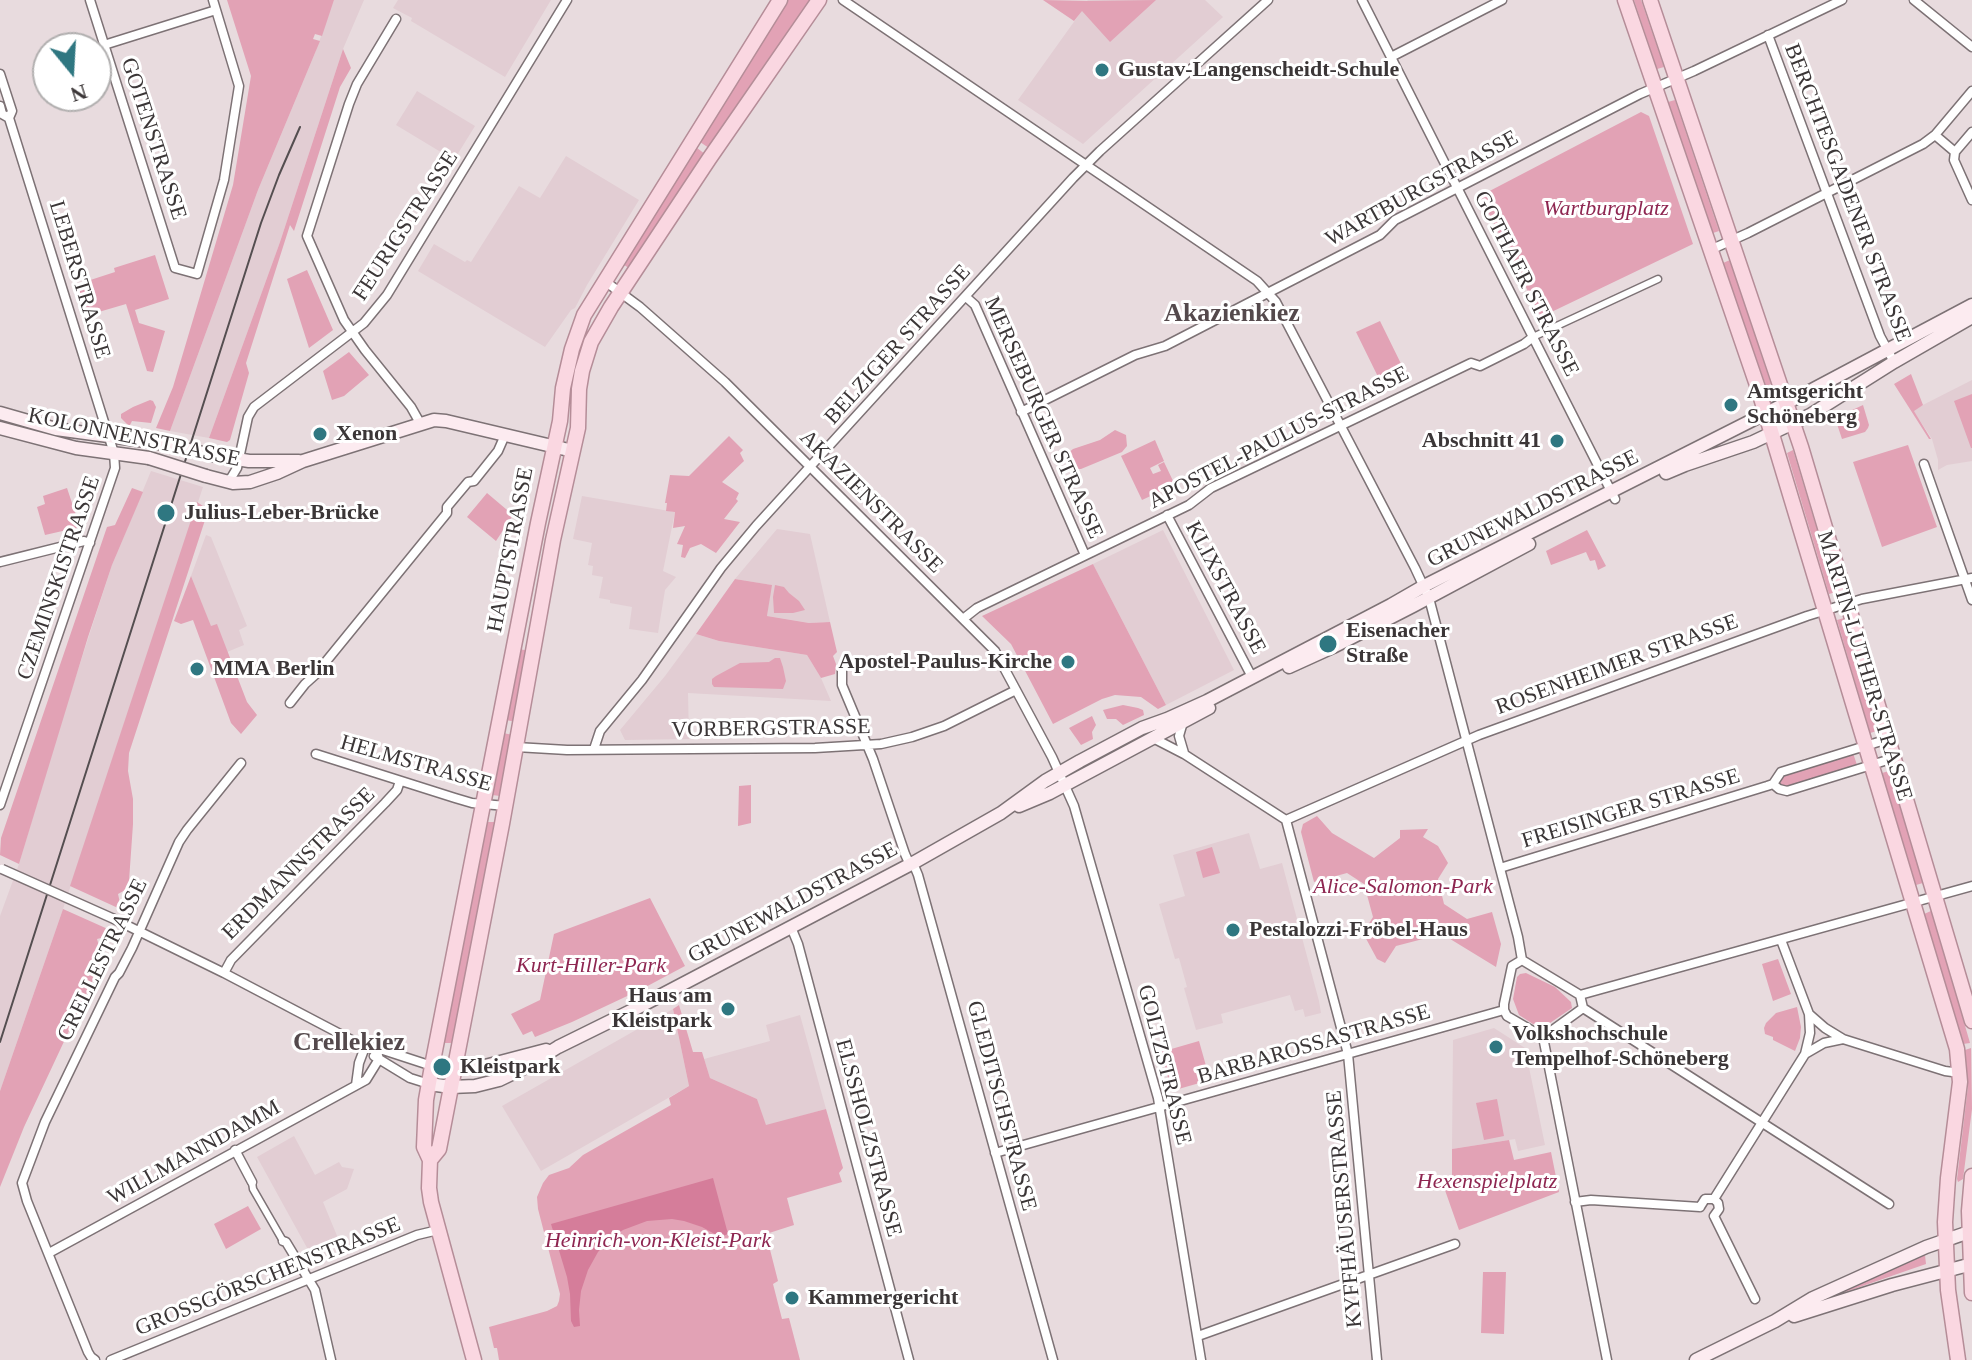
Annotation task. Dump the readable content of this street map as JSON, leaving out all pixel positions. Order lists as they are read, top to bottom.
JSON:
{
  "streets": {
    "main road": [
      "KOLONNENSTRASSE",
      "GRUNEWALDSTRASSE",
      "HAUPTSTRASSE",
      "MARTIN-LUTHER-STRASSE"
    ],
    "street": [
      "GOTENSTRASSE",
      "WARTBURGSTRASSE",
      "BERCHTESGADENER STRASSE",
      "FEURIGSTRASSE",
      "LEBERSTRASSE",
      "GOTHAER STRASSE",
      "BELZIGER STRASSE",
      "MERSEBURGER STRASSE",
      "APOSTEL-PAULUS-STRASSE",
      "AKAZIENSTRASSE",
      "CZEMINSKISTRASSE",
      "KLIXSTRASSE",
      "ROSENHEIMER STRASSE",
      "VORBERGSTRASSE",
      "HELMSTRASSE",
      "FREISINGER STRASSE",
      "ERDMANNSTRASSE",
      "CRELLESTRASSE",
      "BARBAROSSASTRASSE",
      "GOLTZSTRASSE",
      "GLEDITSCHSTRASSE",
      "ELSSHOLZSTRASSE",
      "WILLMANNDAMM",
      "KYFFHÄUSERSTRASSE",
      "GROSSGÖRSCHENSTRASSE"
    ]
  },
  "crossings": [
    ["WARTBURGSTRASSE", "BERCHTESGADENER STRASSE"],
    ["WARTBURGSTRASSE", "GOTHAER STRASSE"],
    ["WARTBURGSTRASSE", "MERSEBURGER STRASSE"],
    ["WARTBURGSTRASSE", "MARTIN-LUTHER-STRASSE"],
    ["BERCHTESGADENER STRASSE", "GRUNEWALDSTRASSE"],
    ["FEURIGSTRASSE", "KOLONNENSTRASSE"],
    ["LEBERSTRASSE", "KOLONNENSTRASSE"],
    ["LEBERSTRASSE", "CZEMINSKISTRASSE"],
    ["GOTHAER STRASSE", "APOSTEL-PAULUS-STRASSE"],
    ["GOTHAER STRASSE", "GRUNEWALDSTRASSE"],
    ["BELZIGER STRASSE", "MERSEBURGER STRASSE"],
    ["BELZIGER STRASSE", "AKAZIENSTRASSE"],
    ["BELZIGER STRASSE", "VORBERGSTRASSE"],
    ["MERSEBURGER STRASSE", "APOSTEL-PAULUS-STRASSE"],
    ["KOLONNENSTRASSE", "HAUPTSTRASSE"],
    ["KOLONNENSTRASSE", "CZEMINSKISTRASSE"],
    ["APOSTEL-PAULUS-STRASSE", "AKAZIENSTRASSE"],
    ["APOSTEL-PAULUS-STRASSE", "KLIXSTRASSE"],
    ["AKAZIENSTRASSE", "GRUNEWALDSTRASSE"],
    ["AKAZIENSTRASSE", "HAUPTSTRASSE"],
    ["AKAZIENSTRASSE", "VORBERGSTRASSE"],
    ["AKAZIENSTRASSE", "GOLTZSTRASSE"],
    ["GRUNEWALDSTRASSE", "HAUPTSTRASSE"],
    ["GRUNEWALDSTRASSE", "KLIXSTRASSE"],
    ["GRUNEWALDSTRASSE", "MARTIN-LUTHER-STRASSE"],
    ["GRUNEWALDSTRASSE", "GOLTZSTRASSE"],
    ["GRUNEWALDSTRASSE", "GLEDITSCHSTRASSE"],
    ["GRUNEWALDSTRASSE", "ELSSHOLZSTRASSE"],
    ["HAUPTSTRASSE", "VORBERGSTRASSE"],
    ["HAUPTSTRASSE", "HELMSTRASSE"],
    ["HAUPTSTRASSE", "GROSSGÖRSCHENSTRASSE"],
    ["ROSENHEIMER STRASSE", "MARTIN-LUTHER-STRASSE"],
    ["ROSENHEIMER STRASSE", "KYFFHÄUSERSTRASSE"],
    ["MARTIN-LUTHER-STRASSE", "FREISINGER STRASSE"],
    ["VORBERGSTRASSE", "GLEDITSCHSTRASSE"],
    ["HELMSTRASSE", "ERDMANNSTRASSE"],
    ["CRELLESTRASSE", "WILLMANNDAMM"],
    ["BARBAROSSASTRASSE", "GOLTZSTRASSE"],
    ["BARBAROSSASTRASSE", "GLEDITSCHSTRASSE"],
    ["BARBAROSSASTRASSE", "KYFFHÄUSERSTRASSE"]
  ],
  "districts": ["Akazienkiez", "Crellekiez"],
  "parks": [
    "Wartburgplatz",
    "Alice-Salomon-Park",
    "Kurt-Hiller-Park",
    "Hexenspielplatz",
    "Heinrich-von-Kleist-Park"
  ],
  "places": [
    "Gustav-Langenscheidt-Schule",
    "Amtsgericht Schöneberg",
    "Xenon",
    "Abschnitt 41",
    "Julius-Leber-Brücke",
    "Eisenacher Straße",
    "Apostel-Paulus-Kirche",
    "MMA Berlin",
    "Pestalozzi-Fröbel-Haus",
    "Haus am Kleistpark",
    "Volkshochschule Tempelhof-Schöneberg",
    "Kleistpark",
    "Kammergericht"
  ],
  "north": "bottom"
}
